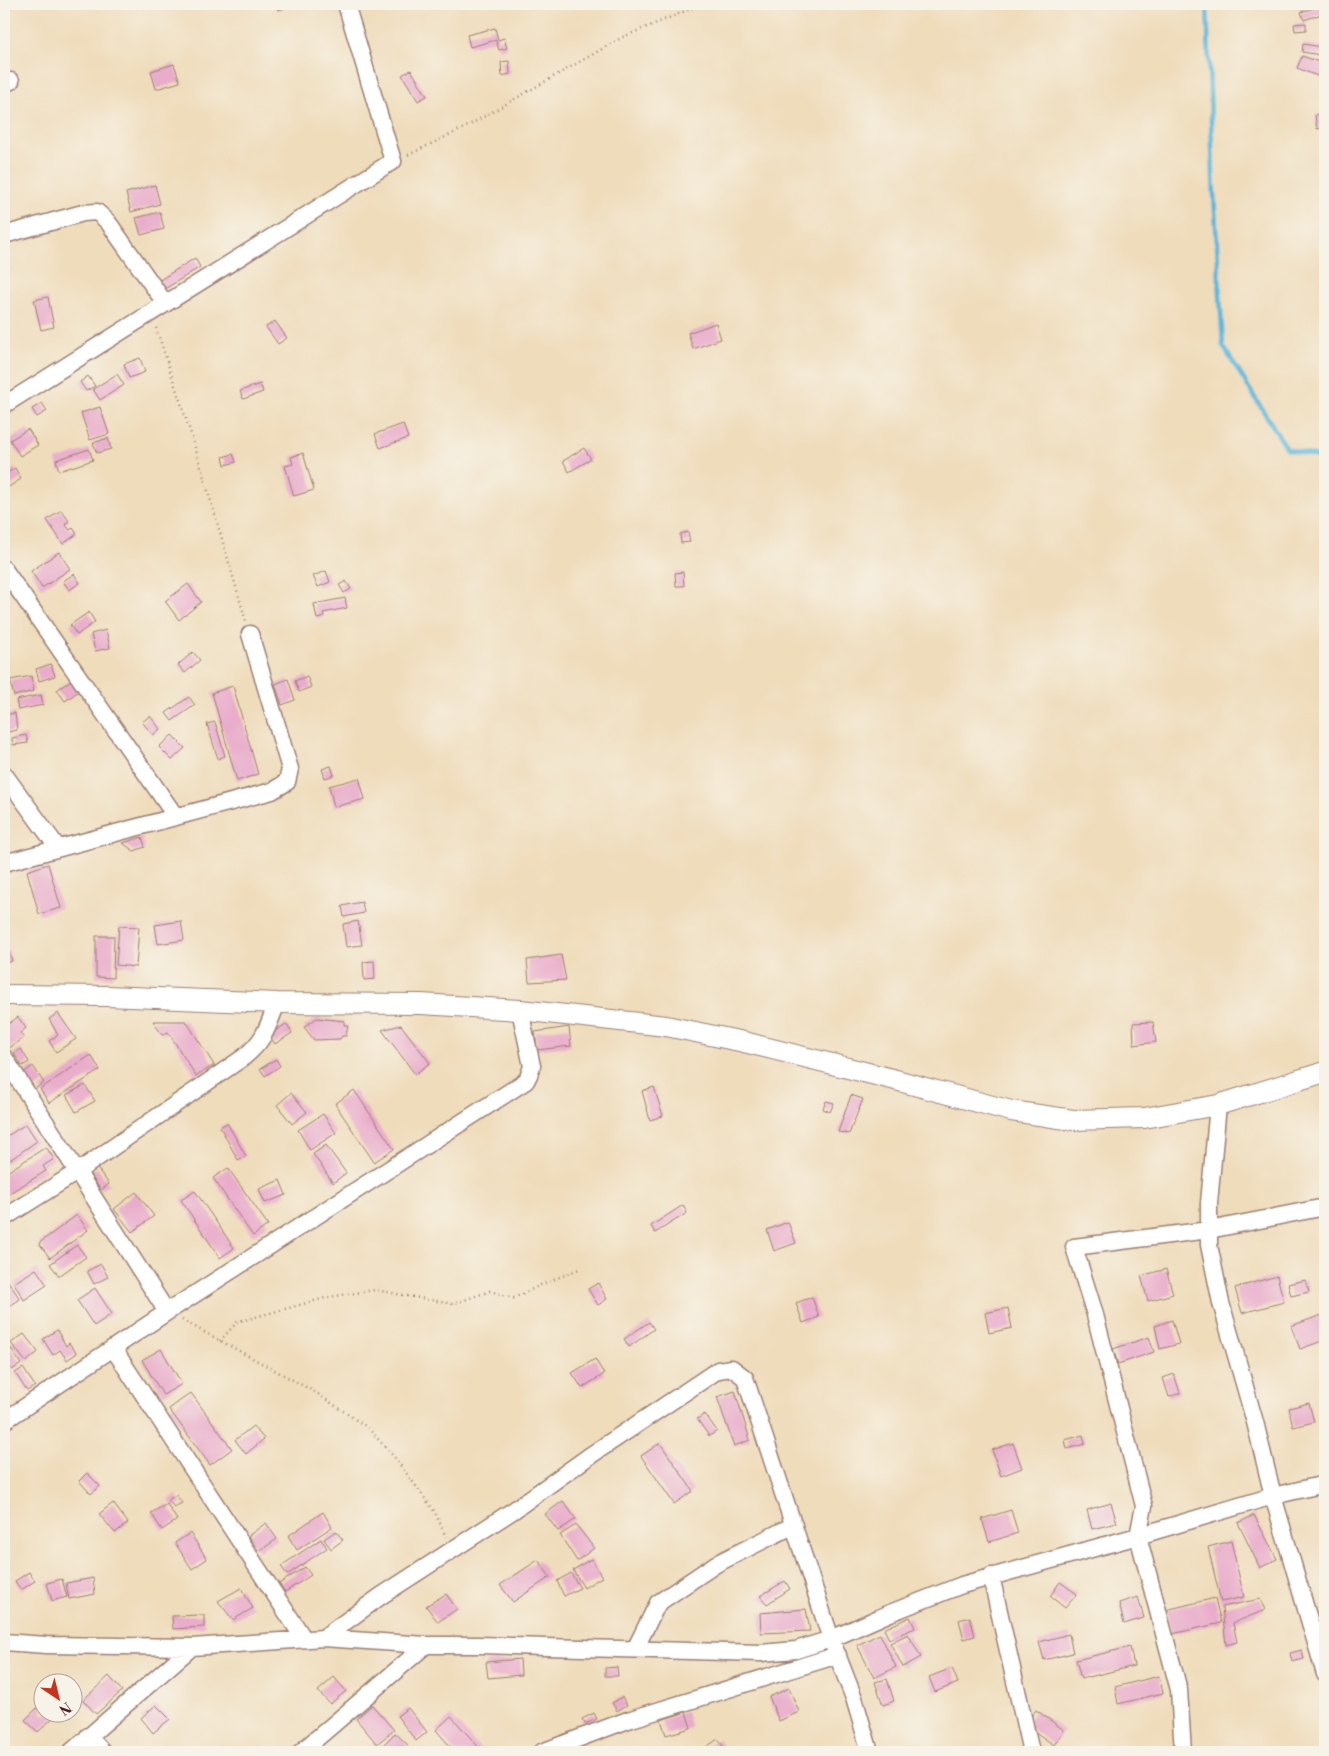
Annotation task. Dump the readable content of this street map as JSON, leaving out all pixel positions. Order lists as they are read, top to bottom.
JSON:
{
  "north": "bottom right"
}
